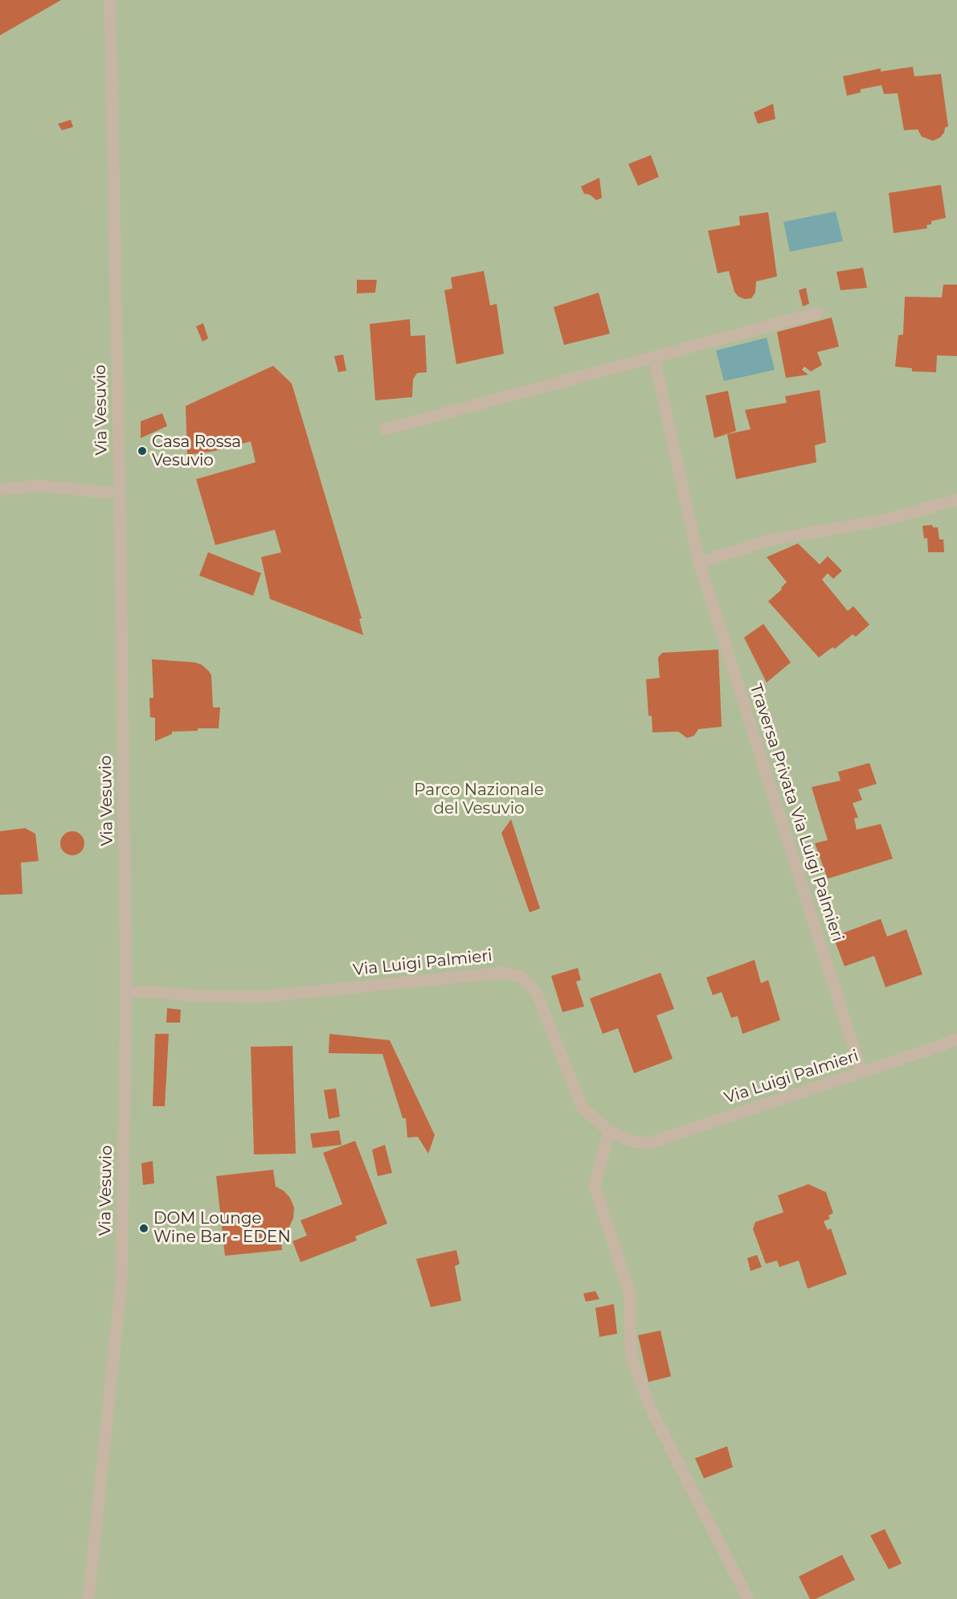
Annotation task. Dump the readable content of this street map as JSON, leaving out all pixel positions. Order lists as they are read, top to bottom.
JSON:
{
  "streets": {
    "street": ["Via Vesuvio", "Traversa Privata Via Luigi Palmieri", "Via Luigi Palmieri"]
  },
  "crossings": [
    ["Via Vesuvio", "Via Luigi Palmieri"],
    ["Traversa Privata Via Luigi Palmieri", "Via Luigi Palmieri"]
  ],
  "parks": ["Parco Nazionale del Vesuvio"],
  "places": ["Casa Rossa Vesuvio", "DOM Lounge Wine Bar - EDEN"]
}
